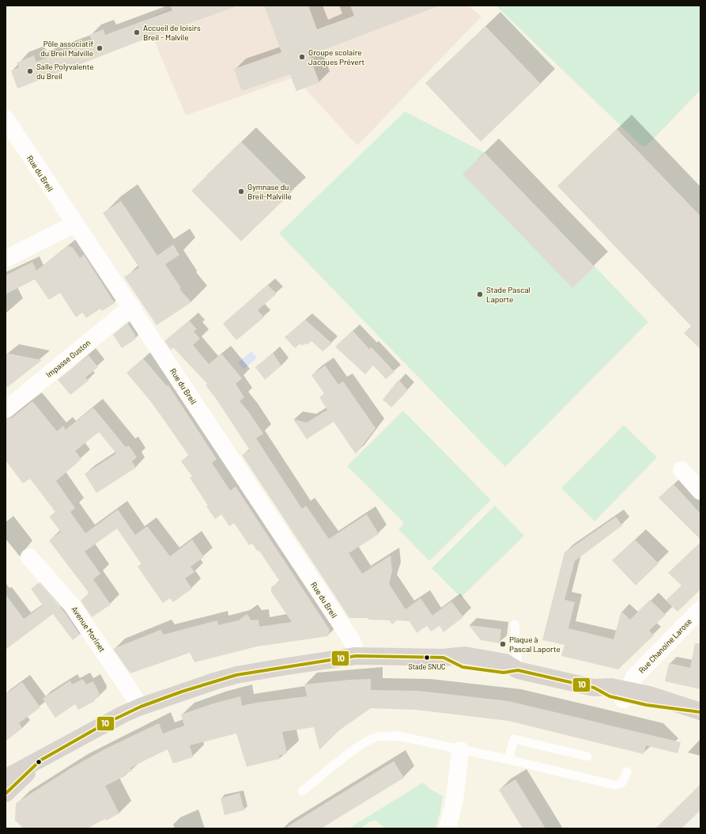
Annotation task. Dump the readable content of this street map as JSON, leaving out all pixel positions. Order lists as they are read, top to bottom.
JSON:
{
  "streets": {
    "street": [
      "Rue du Breil",
      "Impasse Guston",
      "Avenue Morinet",
      "Rue Chanoine Larose"
    ]
  },
  "crossings": [
    ["Rue du Breil", "Impasse Guston"]
  ],
  "places": [
    "Accueil de loisirs Breil - Malvile",
    "Pôle associatif du Breil Malville",
    "Groupe scolaire Jacques Prévert",
    "Salle Polyvalente du Breil",
    "Gymnase du Breil-Malville",
    "Stade Pascal Laporte",
    "Plaque à Pascal Laporte",
    "Stade SNUC"
  ],
  "lines": ["transit line 10"]
}
